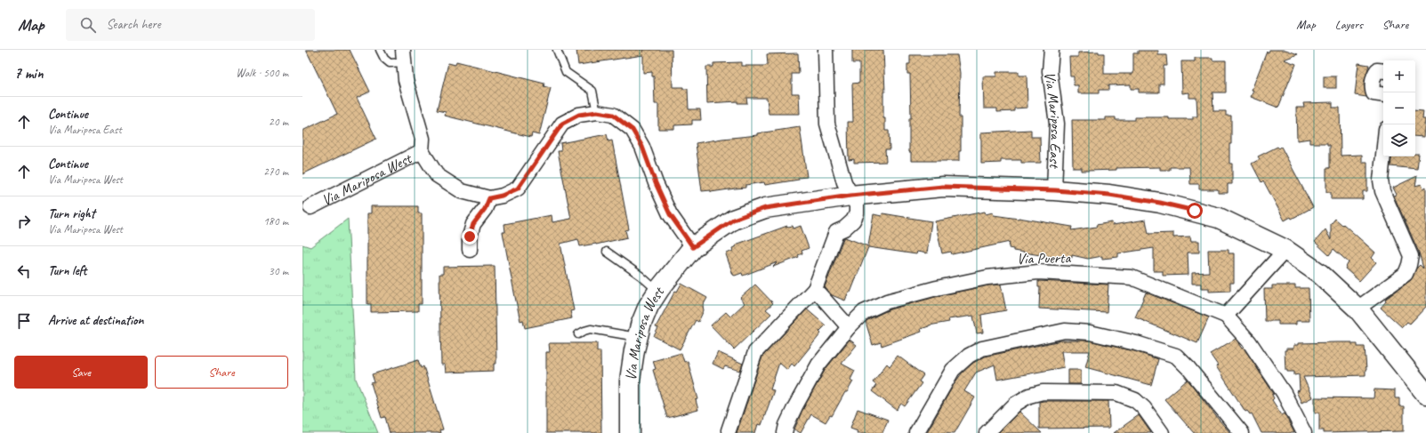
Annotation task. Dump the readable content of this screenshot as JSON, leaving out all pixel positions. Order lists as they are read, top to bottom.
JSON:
{
  "streets": {
    "street": ["Via Mariposa East", "Via Mariposa West", "Via Puerta"]
  },
  "crossings": [
    ["Via Mariposa East", "Via Mariposa West"]
  ],
  "page": {
    "header": "Map",
    "search": "Search here",
    "nav": ["Map", "Layers", "Share"],
    "heading": ["7 min", "Walk · 500 m"],
    "map_buttons": ["+", "−"],
    "list": [
      ["Continue", "Via Mariposa East", "20 m"],
      ["Continue", "Via Mariposa West", "270 m"],
      ["Turn right", "Via Mariposa West", "180 m"],
      ["Turn left", "30 m"],
      "Arrive at destination"
    ],
    "buttons": ["Save", "Share"]
  }
}
